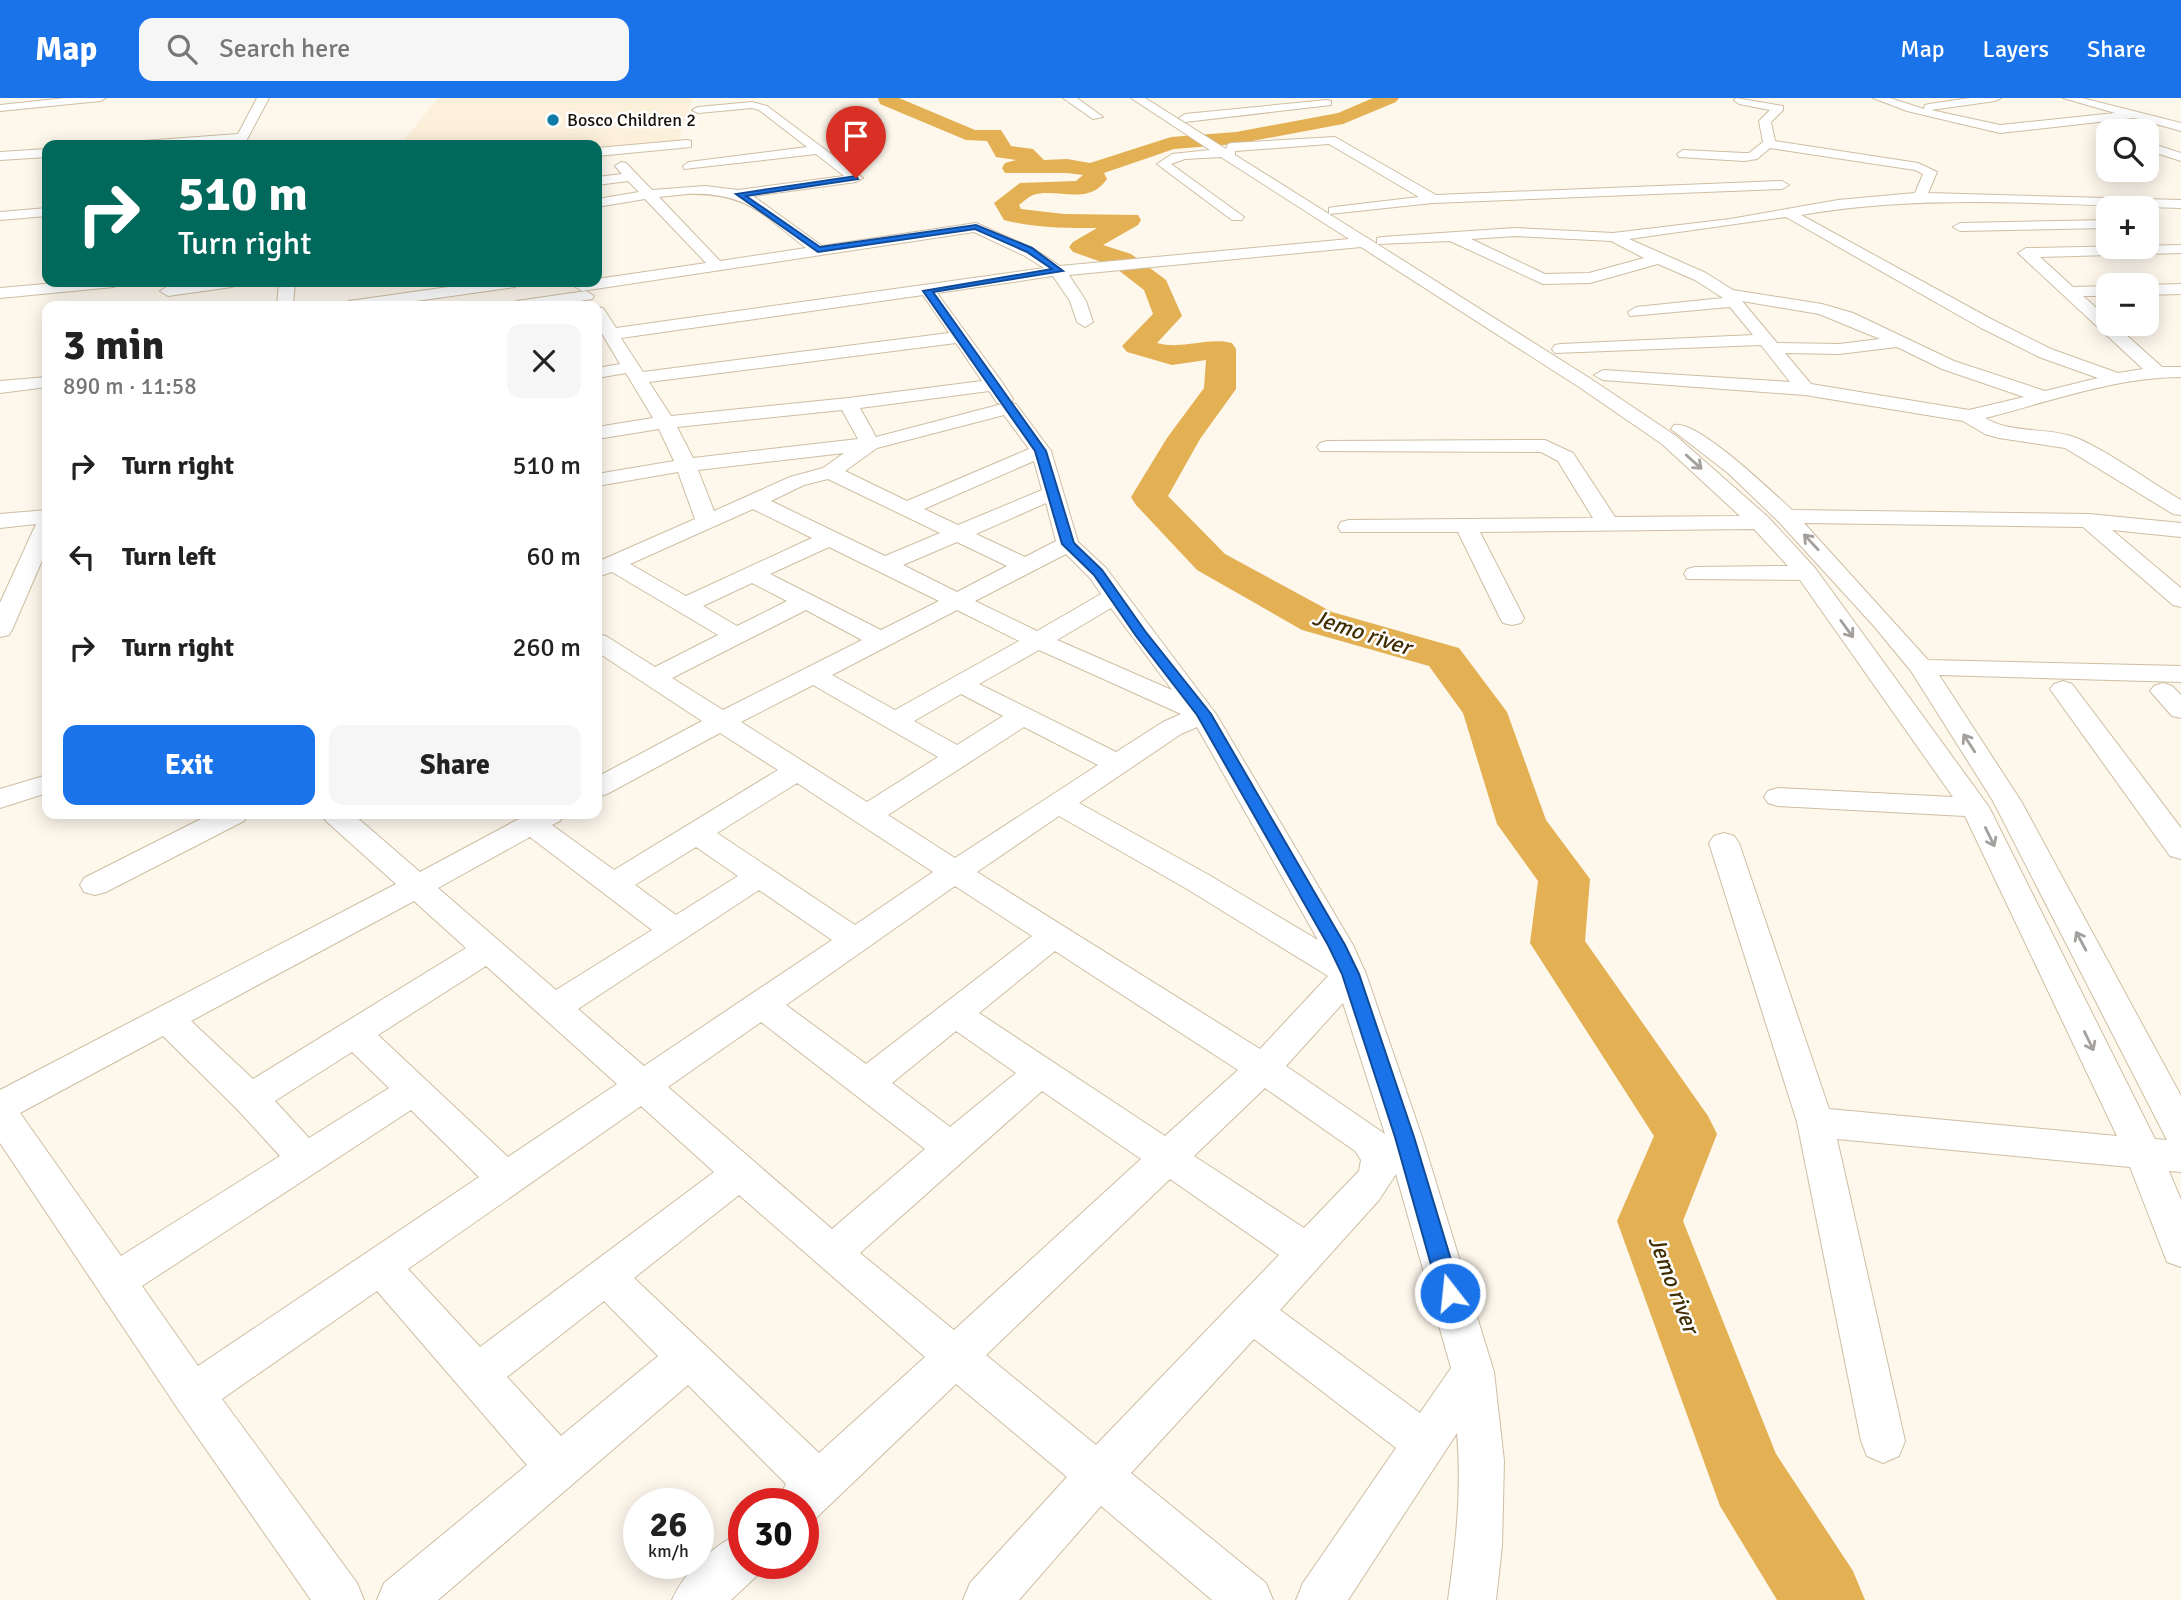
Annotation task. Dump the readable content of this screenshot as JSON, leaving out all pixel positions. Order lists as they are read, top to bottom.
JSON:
{
  "water": ["Jemo river"],
  "places": ["Bosco Children 2"],
  "page": {
    "header": "Map",
    "search": "Search here",
    "nav": ["Map", "Layers", "Share"],
    "map_buttons": ["+", "−"],
    "turn": ["510 m", "Turn right"],
    "heading": ["3 min", "890 m · 11:58"],
    "list": [
      {
        "name": "Turn right",
        "value": "510 m"
      },
      {
        "name": "Turn left",
        "value": "60 m"
      },
      {
        "name": "Turn right",
        "value": "260 m"
      }
    ],
    "buttons": ["Exit", "Share"],
    "speed": "26 km/h",
    "limit": "30"
  }
}
